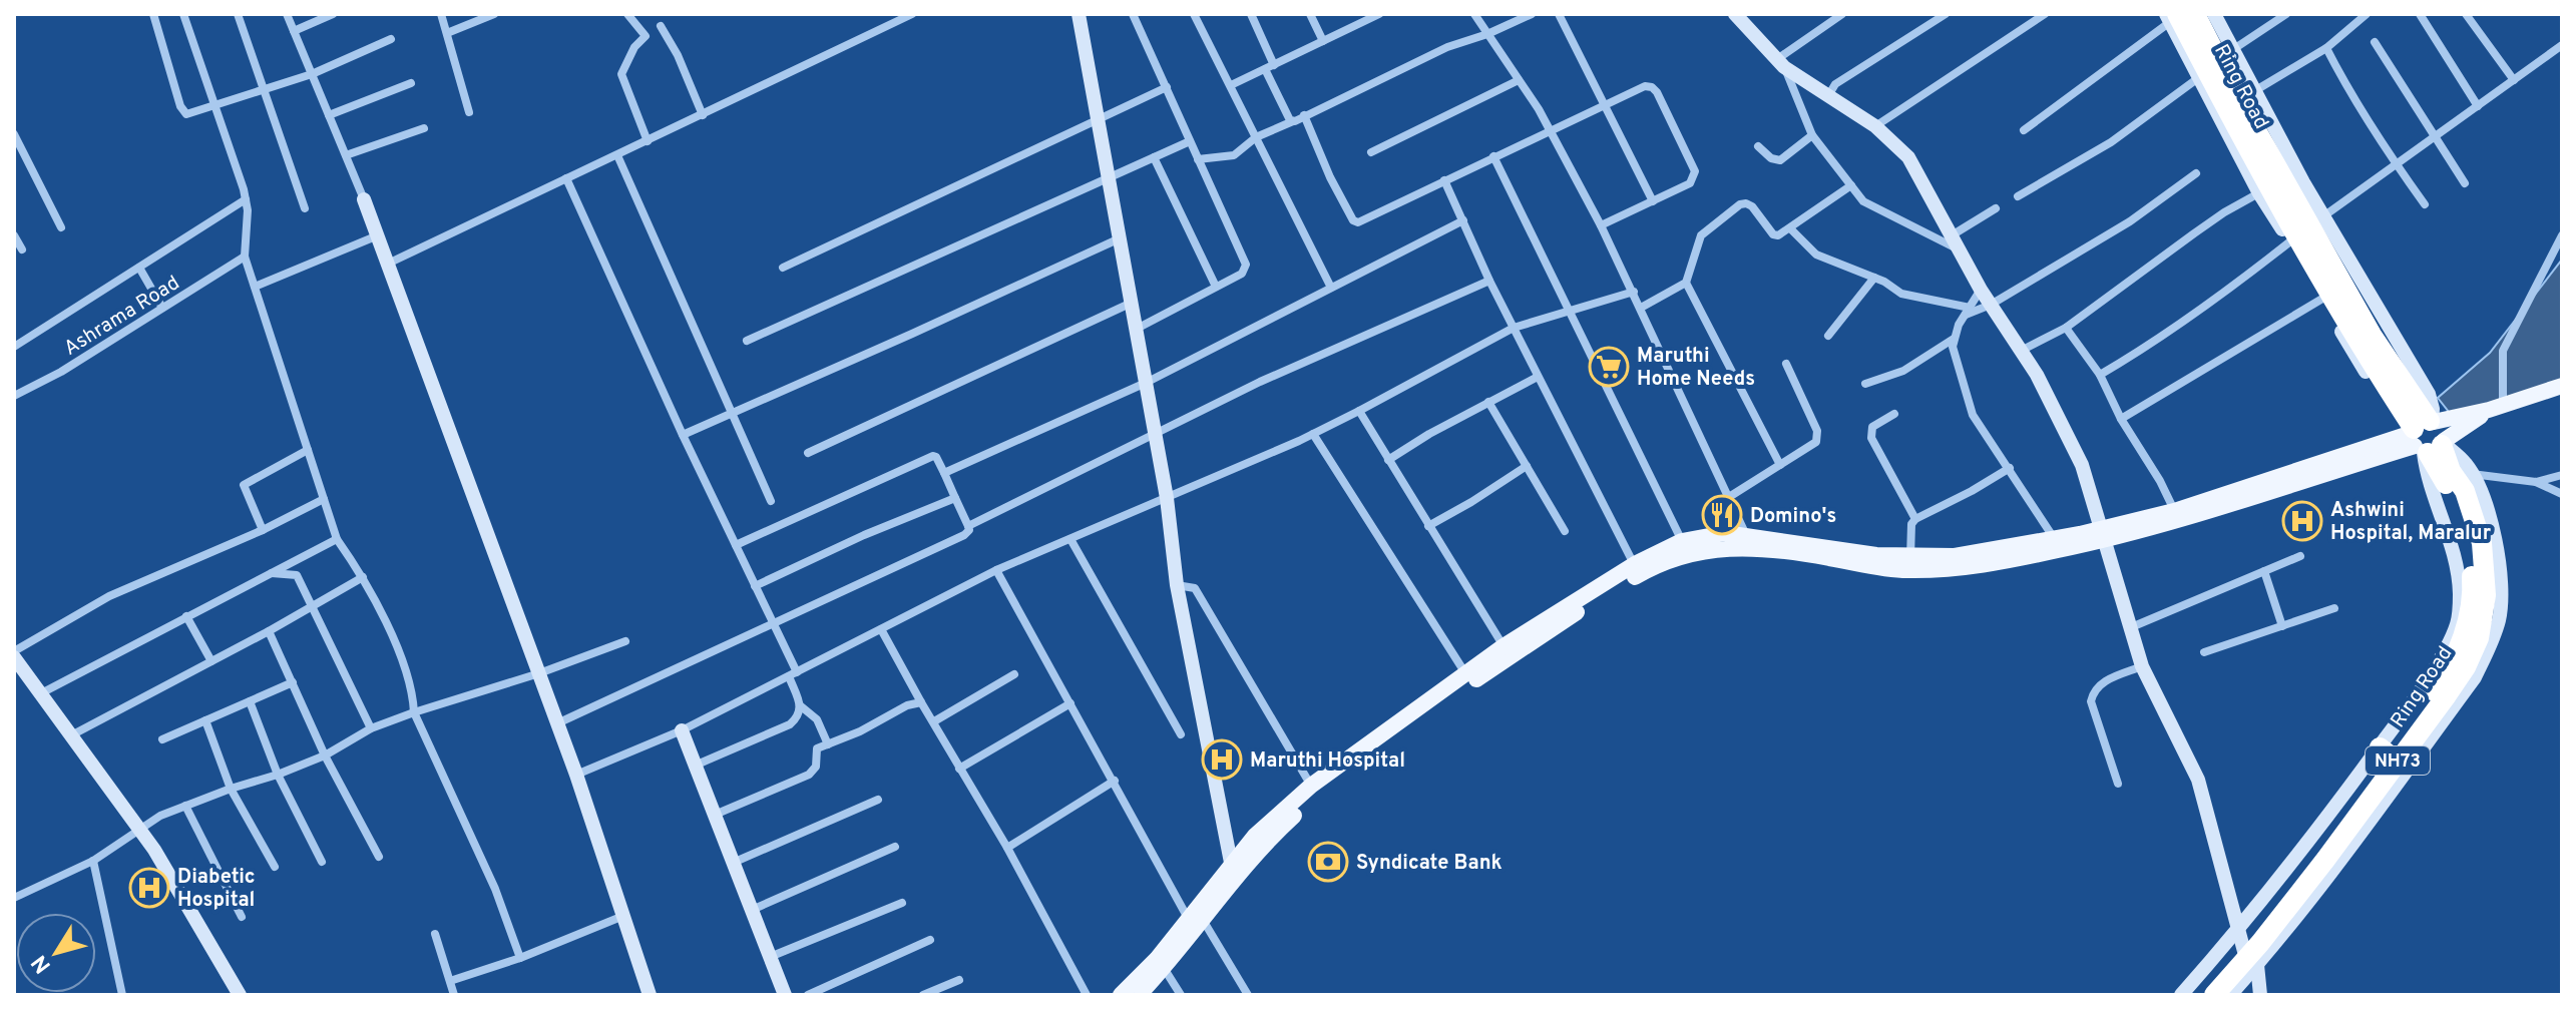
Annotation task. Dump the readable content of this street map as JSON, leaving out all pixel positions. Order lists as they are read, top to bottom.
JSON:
{
  "streets": {
    "highway": ["Ring Road", "NH73"],
    "street": ["Ashrama Road"]
  },
  "places": {
    "supermarket": ["Maruthi Home Needs"],
    "restaurant": ["Domino's"],
    "hospital": ["Ashwini Hospital, Maralur", "Maruthi Hospital", "Diabetic Hospital"],
    "bank": ["Syndicate Bank"]
  },
  "north": "bottom left"
}
